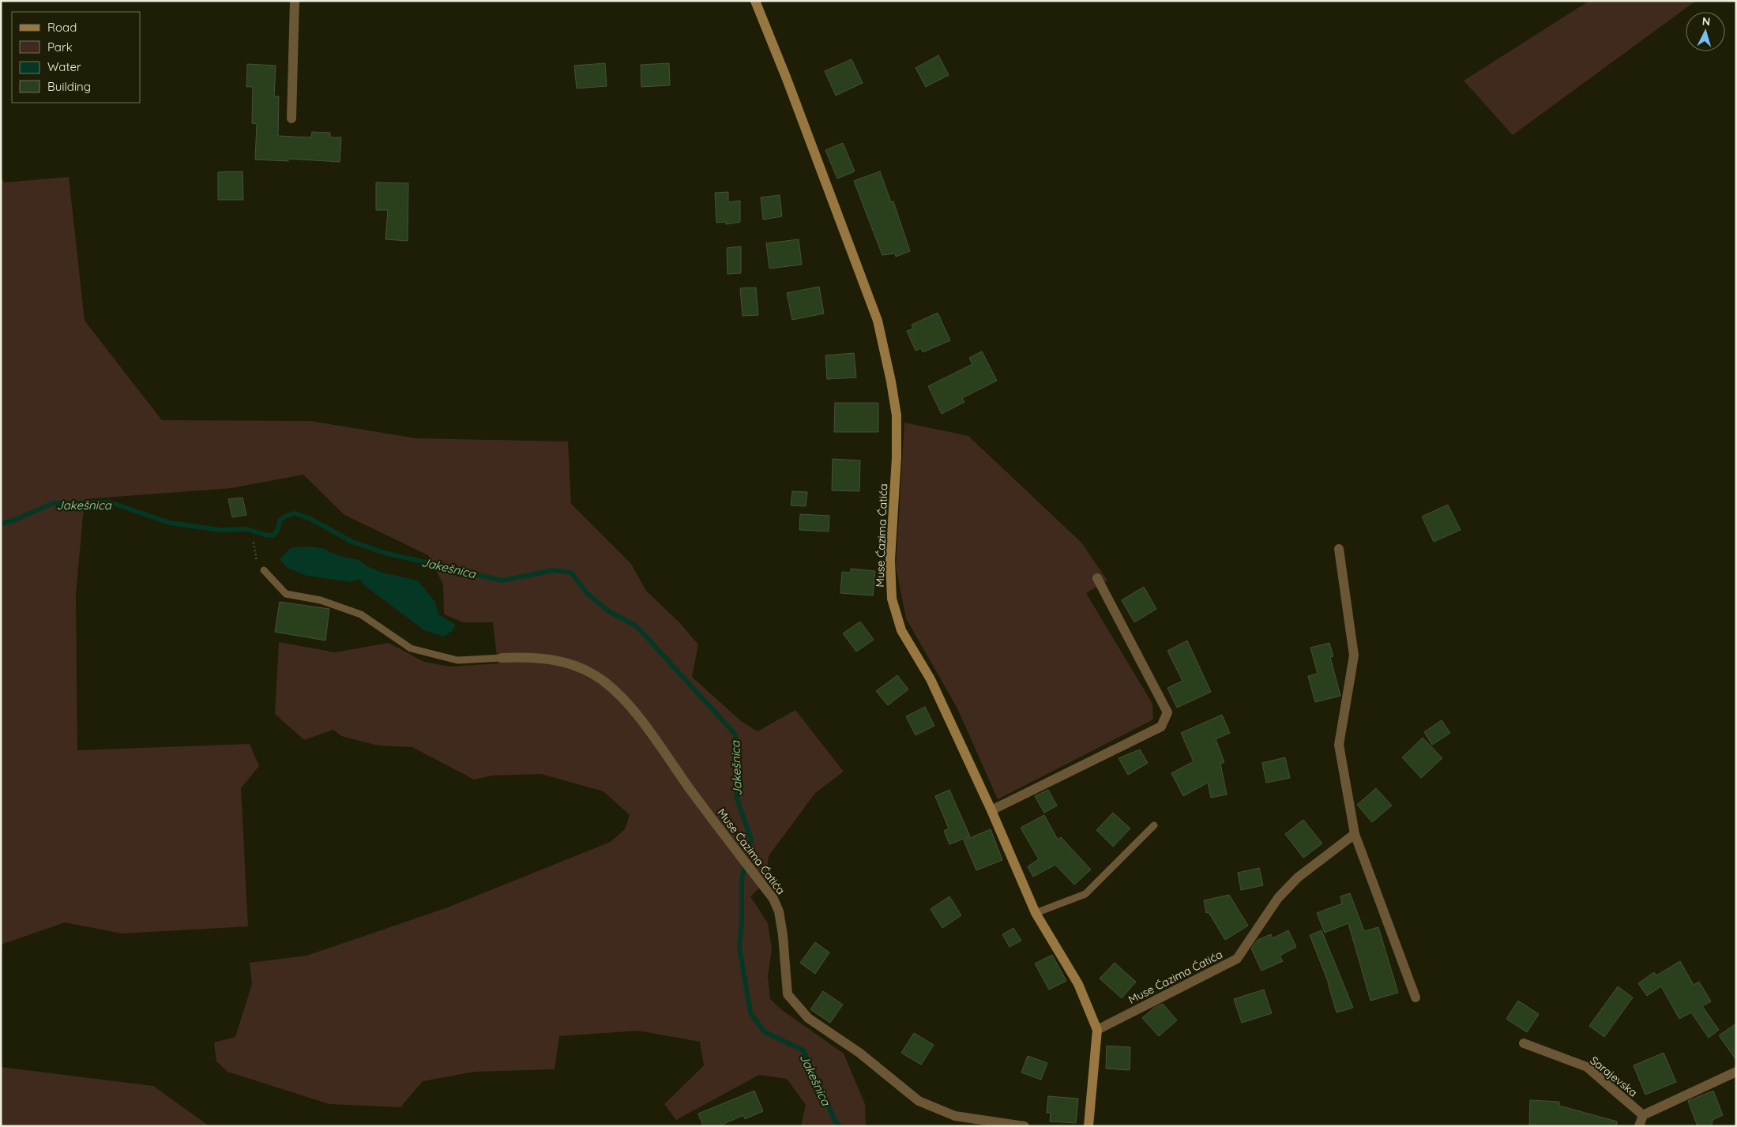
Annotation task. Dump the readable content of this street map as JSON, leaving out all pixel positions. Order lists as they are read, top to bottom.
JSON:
{
  "streets": {
    "street": ["Muse Ćazima Ćatića", "Sarajevska"]
  },
  "water": ["Jakešnica"],
  "legend": [
    "Road",
    "Park",
    "Water",
    "Building"
  ],
  "north": "top"
}
